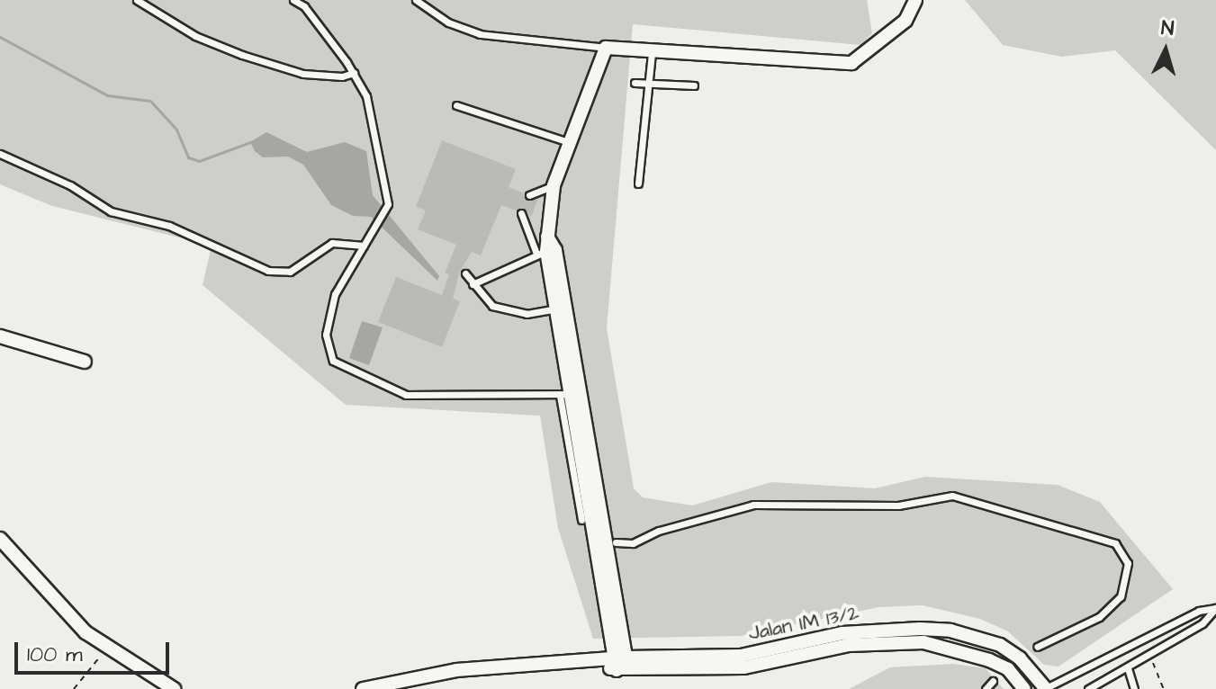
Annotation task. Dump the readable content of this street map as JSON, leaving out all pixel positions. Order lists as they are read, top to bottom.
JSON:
{
  "streets": {
    "street": ["Jalan IM 13/2"]
  },
  "scale_bar": "100 m",
  "north": "top"
}
